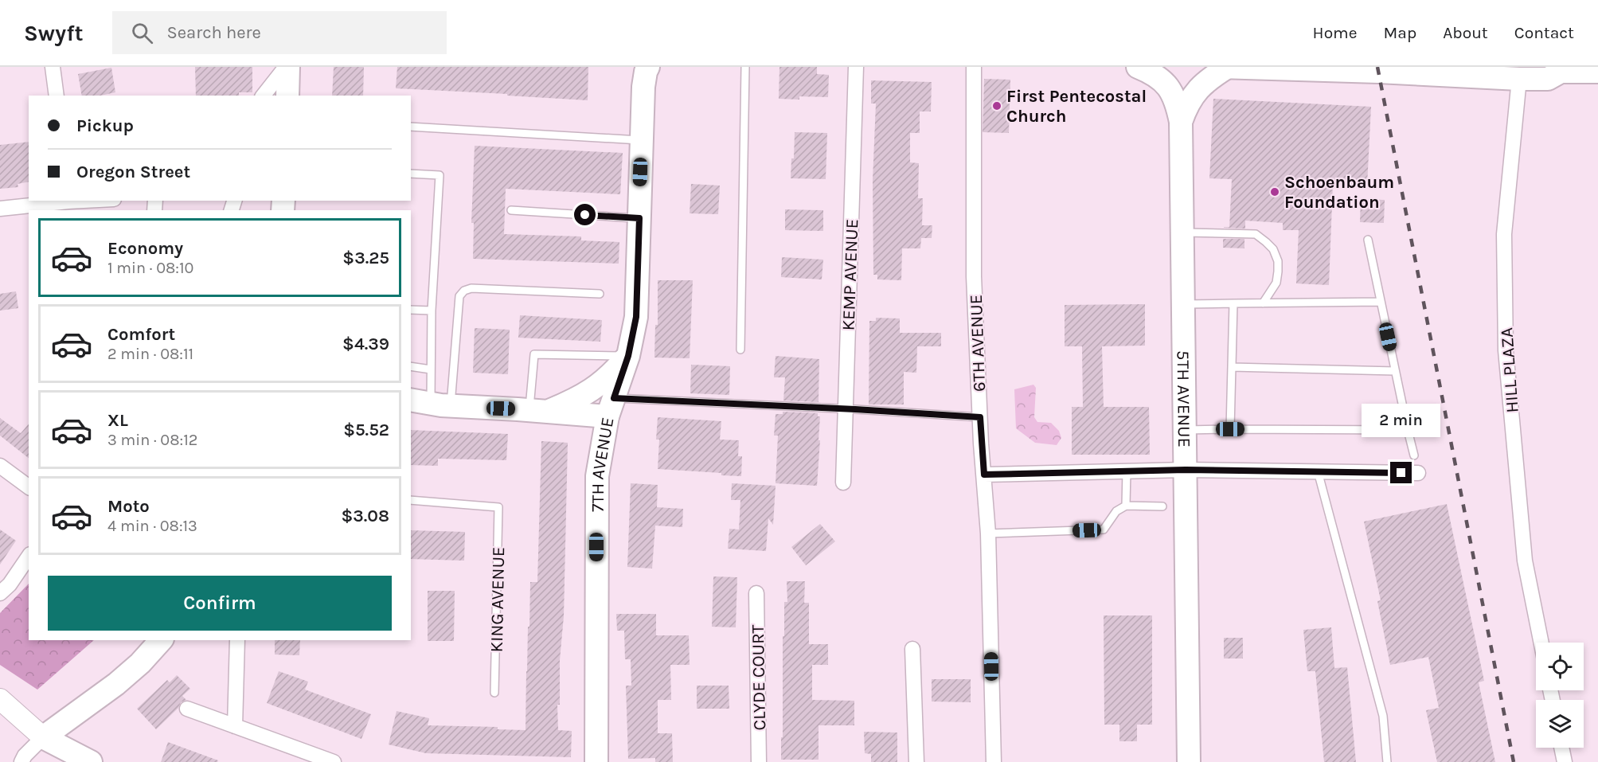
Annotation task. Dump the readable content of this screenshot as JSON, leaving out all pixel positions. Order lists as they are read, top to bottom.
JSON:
{
  "streets": {
    "main road": ["5TH AVENUE", "7TH AVENUE"],
    "street": [
      "KEMP AVENUE",
      "6TH AVENUE",
      "HILL PLAZA",
      "CLYDE COURT"
    ],
    "lane": ["KING AVENUE"]
  },
  "places": ["First Pentecostal Church", "Schoenbaum Foundation"],
  "page": {
    "header": "Swyft",
    "search": "Search here",
    "nav": [
      "Home",
      "Map",
      "About",
      "Contact"
    ],
    "banner": ["Pickup", "Oregon Street"],
    "list": [
      {
        "name": "Economy",
        "note": "1 min · 08:10",
        "value": "$3.25"
      },
      {
        "name": "Comfort",
        "note": "2 min · 08:11",
        "value": "$4.39"
      },
      {
        "name": "XL",
        "note": "3 min · 08:12",
        "value": "$5.52"
      },
      {
        "name": "Moto",
        "note": "4 min · 08:13",
        "value": "$3.08"
      }
    ],
    "bubble": "2 min",
    "buttons": "Confirm"
  }
}
